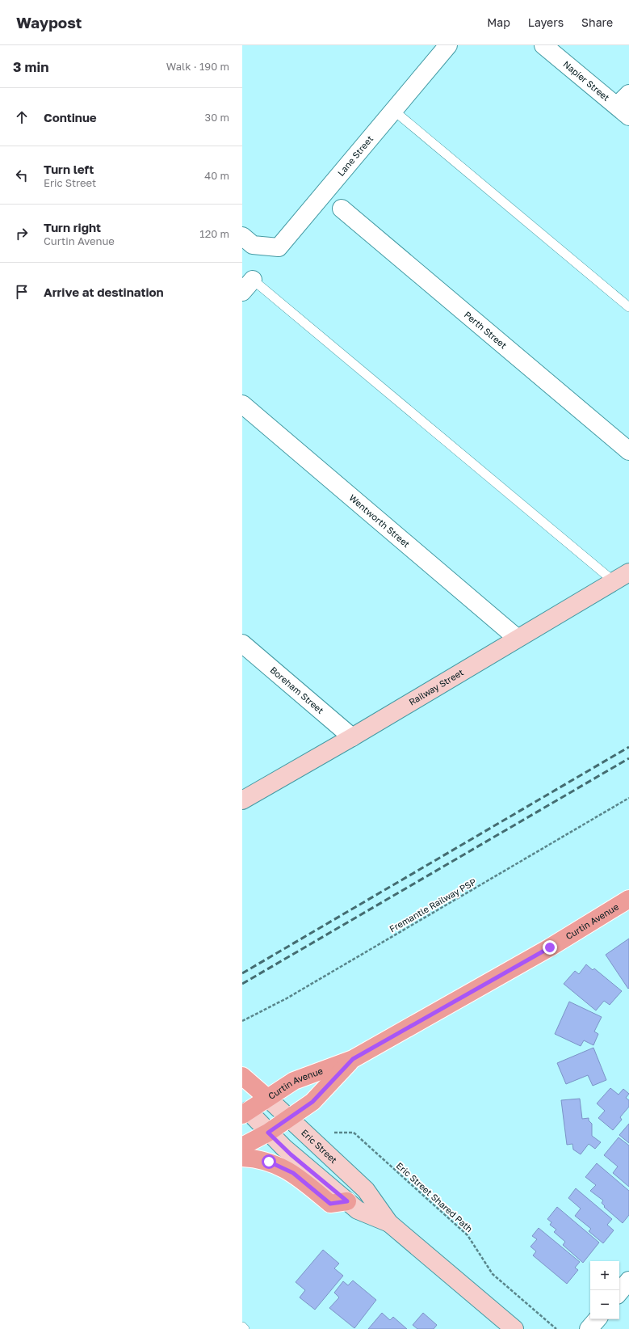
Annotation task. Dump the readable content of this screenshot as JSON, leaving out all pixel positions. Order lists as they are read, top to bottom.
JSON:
{
  "streets": {
    "main road": ["Railway Street", "Curtin Avenue", "Eric Street"],
    "street": [
      "Napier Street",
      "Lane Street",
      "Perth Street",
      "Wentworth Street",
      "Boreham Street"
    ],
    "path": ["Fremantle Railway PSP", "Eric Street Shared Path"]
  },
  "crossings": [
    ["Wentworth Street", "Railway Street"],
    ["Railway Street", "Boreham Street"],
    ["Curtin Avenue", "Eric Street"]
  ],
  "page": {
    "header": "Waypost",
    "nav": ["Map", "Layers", "Share"],
    "heading": ["3 min", "Walk · 190 m"],
    "list": [
      ["Continue", "30 m"],
      ["Turn left", "Eric Street", "40 m"],
      ["Turn right", "Curtin Avenue", "120 m"],
      "Arrive at destination"
    ],
    "map_buttons": ["+", "−"]
  }
}
